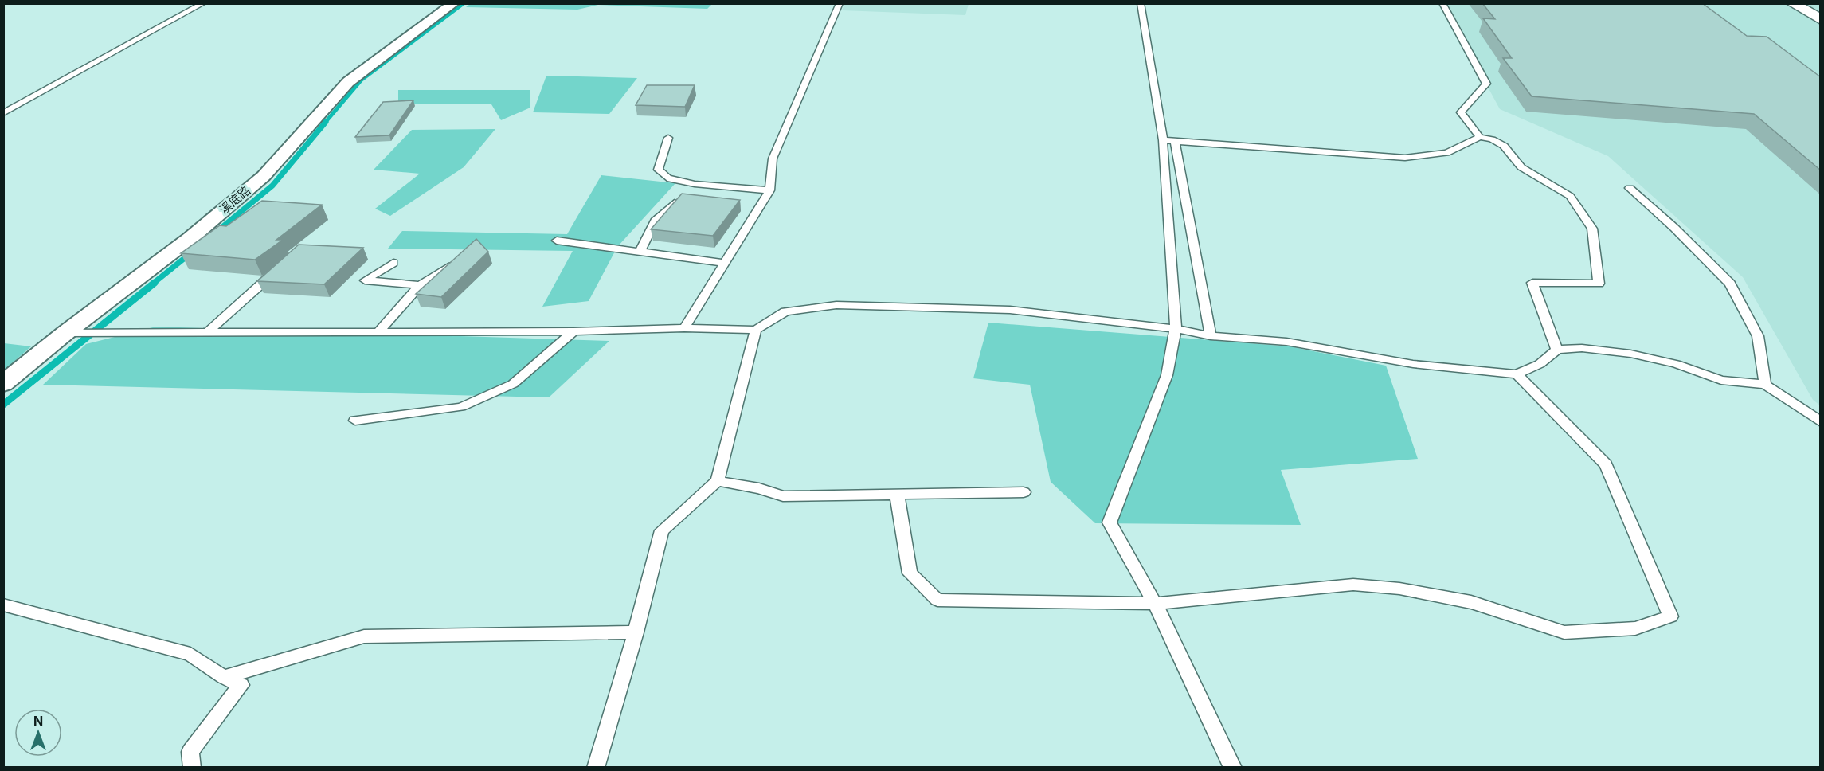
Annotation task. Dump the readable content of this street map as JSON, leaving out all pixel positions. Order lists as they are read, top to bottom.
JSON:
{
  "streets": {
    "street": ["溪底路"]
  },
  "north": "top"
}
